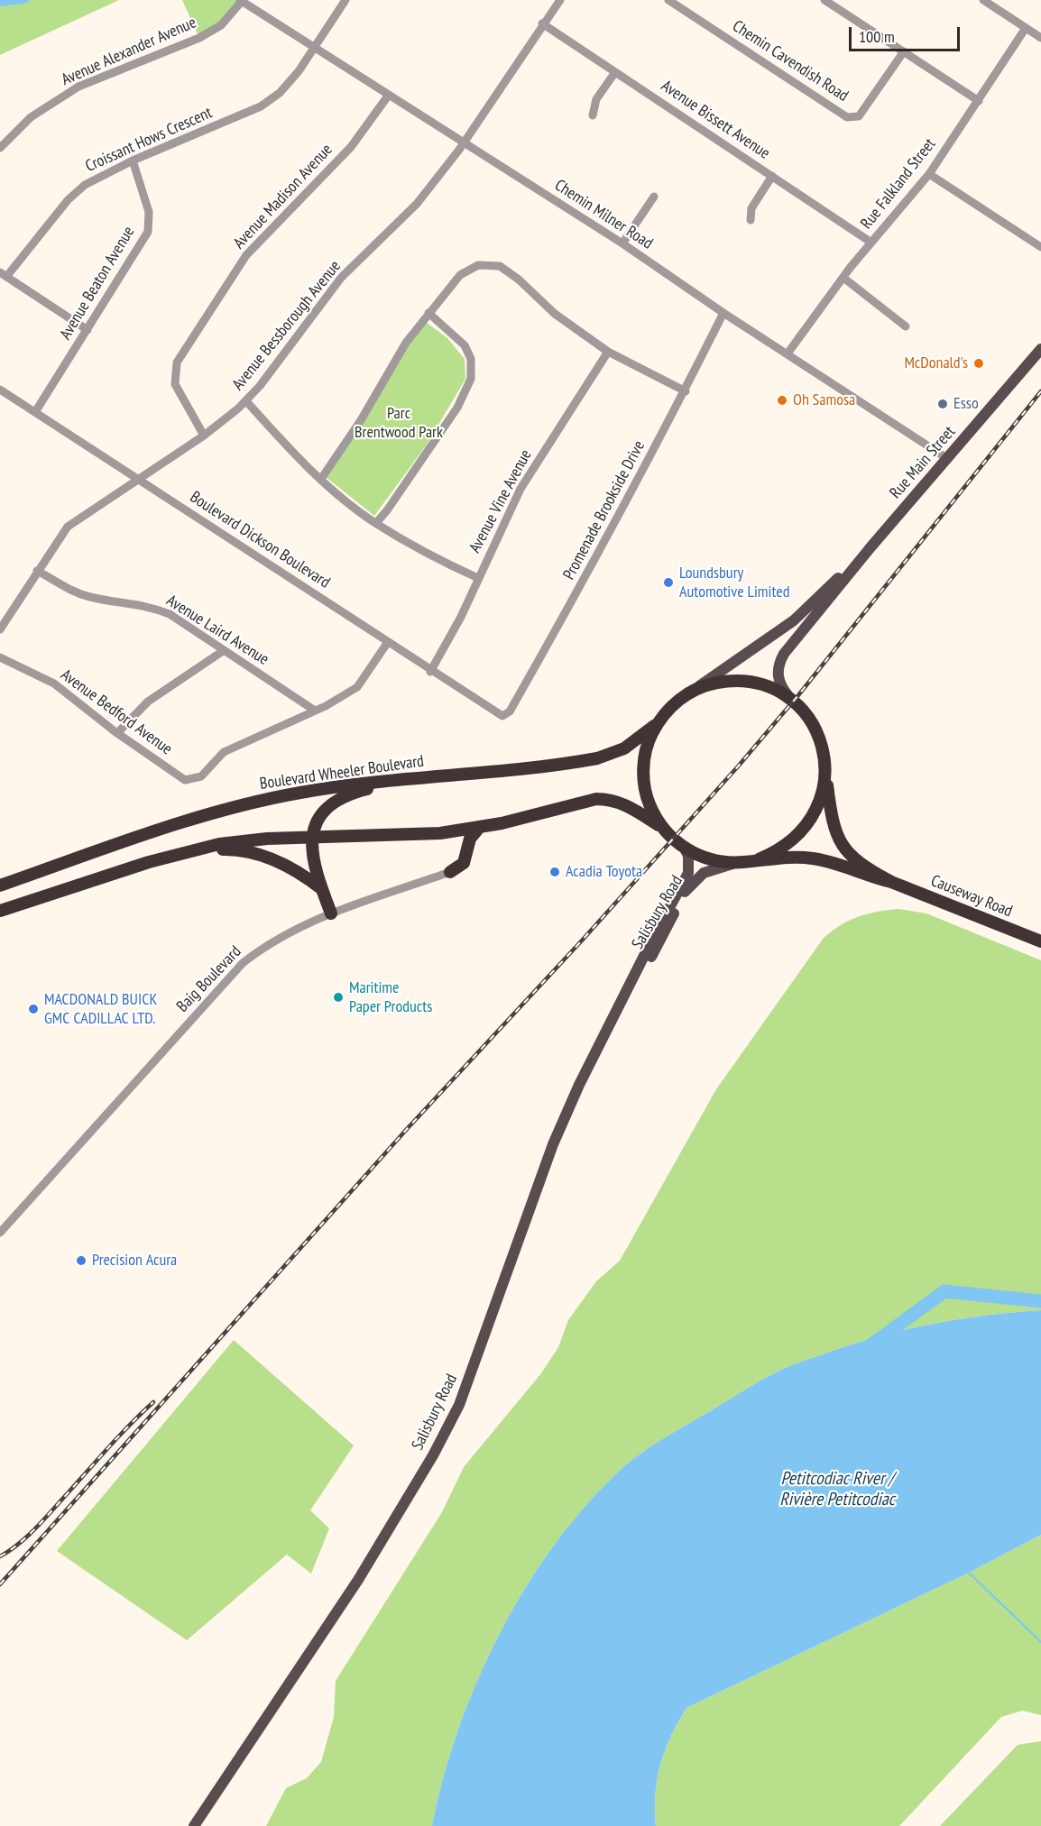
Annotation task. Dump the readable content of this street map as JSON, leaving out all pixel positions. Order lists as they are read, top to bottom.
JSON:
{
  "streets": {
    "highway": ["Boulevard Wheeler Boulevard", "Causeway Road"],
    "main road": ["Rue Main Street", "Salisbury Road"],
    "street": [
      "Avenue Alexander Avenue",
      "Chemin Cavendish Road",
      "Avenue Bissett Avenue",
      "Croissant Hows Crescent",
      "Rue Falkland Street",
      "Avenue Madison Avenue",
      "Chemin Milner Road",
      "Avenue Beaton Avenue",
      "Avenue Bessborough Avenue",
      "Avenue Vine Avenue",
      "Promenade Brookside Drive",
      "Boulevard Dickson Boulevard",
      "Avenue Laird Avenue",
      "Avenue Bedford Avenue",
      "Baig Boulevard"
    ]
  },
  "crossings": [
    ["Avenue Alexander Avenue", "Chemin Milner Road"],
    ["Avenue Bissett Avenue", "Rue Falkland Street"],
    ["Avenue Bissett Avenue", "Avenue Bessborough Avenue"],
    ["Croissant Hows Crescent", "Chemin Milner Road"],
    ["Croissant Hows Crescent", "Avenue Beaton Avenue"],
    ["Rue Falkland Street", "Chemin Milner Road"],
    ["Avenue Madison Avenue", "Chemin Milner Road"],
    ["Avenue Madison Avenue", "Avenue Bessborough Avenue"],
    ["Chemin Milner Road", "Avenue Bessborough Avenue"],
    ["Chemin Milner Road", "Rue Main Street"],
    ["Chemin Milner Road", "Promenade Brookside Drive"],
    ["Avenue Beaton Avenue", "Boulevard Dickson Boulevard"],
    ["Avenue Bessborough Avenue", "Boulevard Dickson Boulevard"],
    ["Avenue Bessborough Avenue", "Avenue Laird Avenue"],
    ["Rue Main Street", "Boulevard Wheeler Boulevard"],
    ["Rue Main Street", "Causeway Road"],
    ["Rue Main Street", "Salisbury Road"],
    ["Avenue Vine Avenue", "Boulevard Dickson Boulevard"],
    ["Promenade Brookside Drive", "Boulevard Dickson Boulevard"],
    ["Avenue Laird Avenue", "Avenue Bedford Avenue"],
    ["Boulevard Wheeler Boulevard", "Causeway Road"],
    ["Boulevard Wheeler Boulevard", "Salisbury Road"],
    ["Causeway Road", "Salisbury Road"]
  ],
  "water": ["Petitcodiac River / Rivière Petitcodiac"],
  "parks": ["Parc Brentwood Park"],
  "places": [
    "McDonald's",
    "Oh Samosa",
    "Esso",
    "Loundsbury Automotive Limited",
    "Acadia Toyota",
    "Maritime Paper Products",
    "MACDONALD BUICK GMC CADILLAC LTD.",
    "Precision Acura"
  ],
  "scale_bar": "100 m"
}
